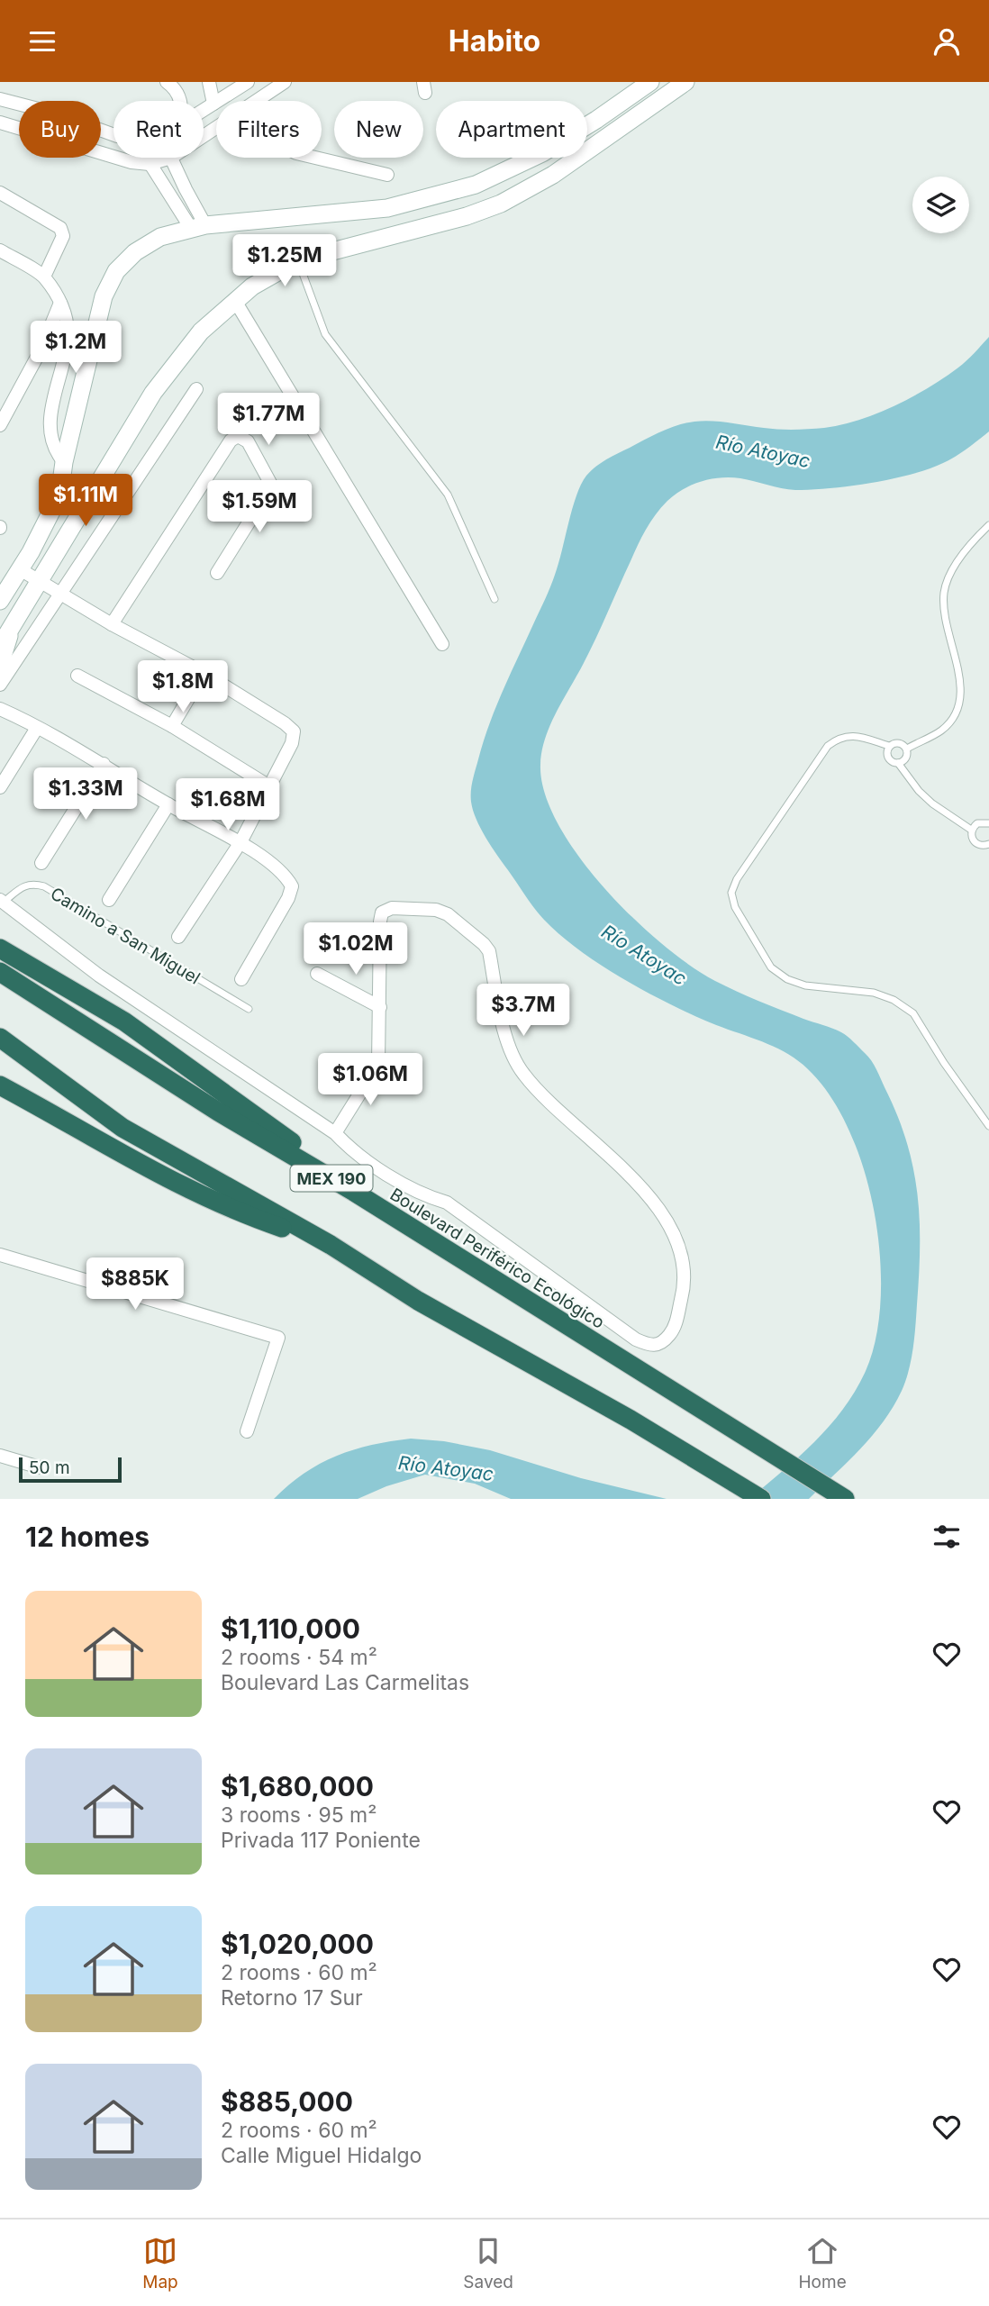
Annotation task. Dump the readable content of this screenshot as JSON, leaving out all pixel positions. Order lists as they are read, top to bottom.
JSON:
{
  "streets": {
    "highway": ["MEX 190", "Boulevard Periférico Ecológico"],
    "lane": ["Camino a San Miguel"]
  },
  "water": ["Río Atoyac"],
  "scale_bar": "50 m",
  "page": {
    "header": "Habito",
    "chip": [
      "Buy",
      "Rent",
      "Filters",
      "New",
      "Apartment"
    ],
    "price": [
      "$1.25M",
      "$1.2M",
      "$1.77M",
      "$1.11M",
      "$1.59M",
      "$1.8M",
      "$1.33M",
      "$1.68M",
      "$1.02M",
      "$3.7M",
      "$1.06M",
      "$885K"
    ],
    "scale": "50 m",
    "heading": "12 homes",
    "list": [
      {
        "name": "$1,110,000",
        "note": "2 rooms · 54 m² · Boulevard Las Carmelitas"
      },
      {
        "name": "$1,680,000",
        "note": "3 rooms · 95 m² · Privada 117 Poniente"
      },
      {
        "name": "$1,020,000",
        "note": "2 rooms · 60 m² · Retorno 17 Sur"
      },
      {
        "name": "$885,000",
        "note": "2 rooms · 60 m² · Calle Miguel Hidalgo"
      }
    ],
    "tabs": ["Map", "Saved", "Home"]
  }
}
